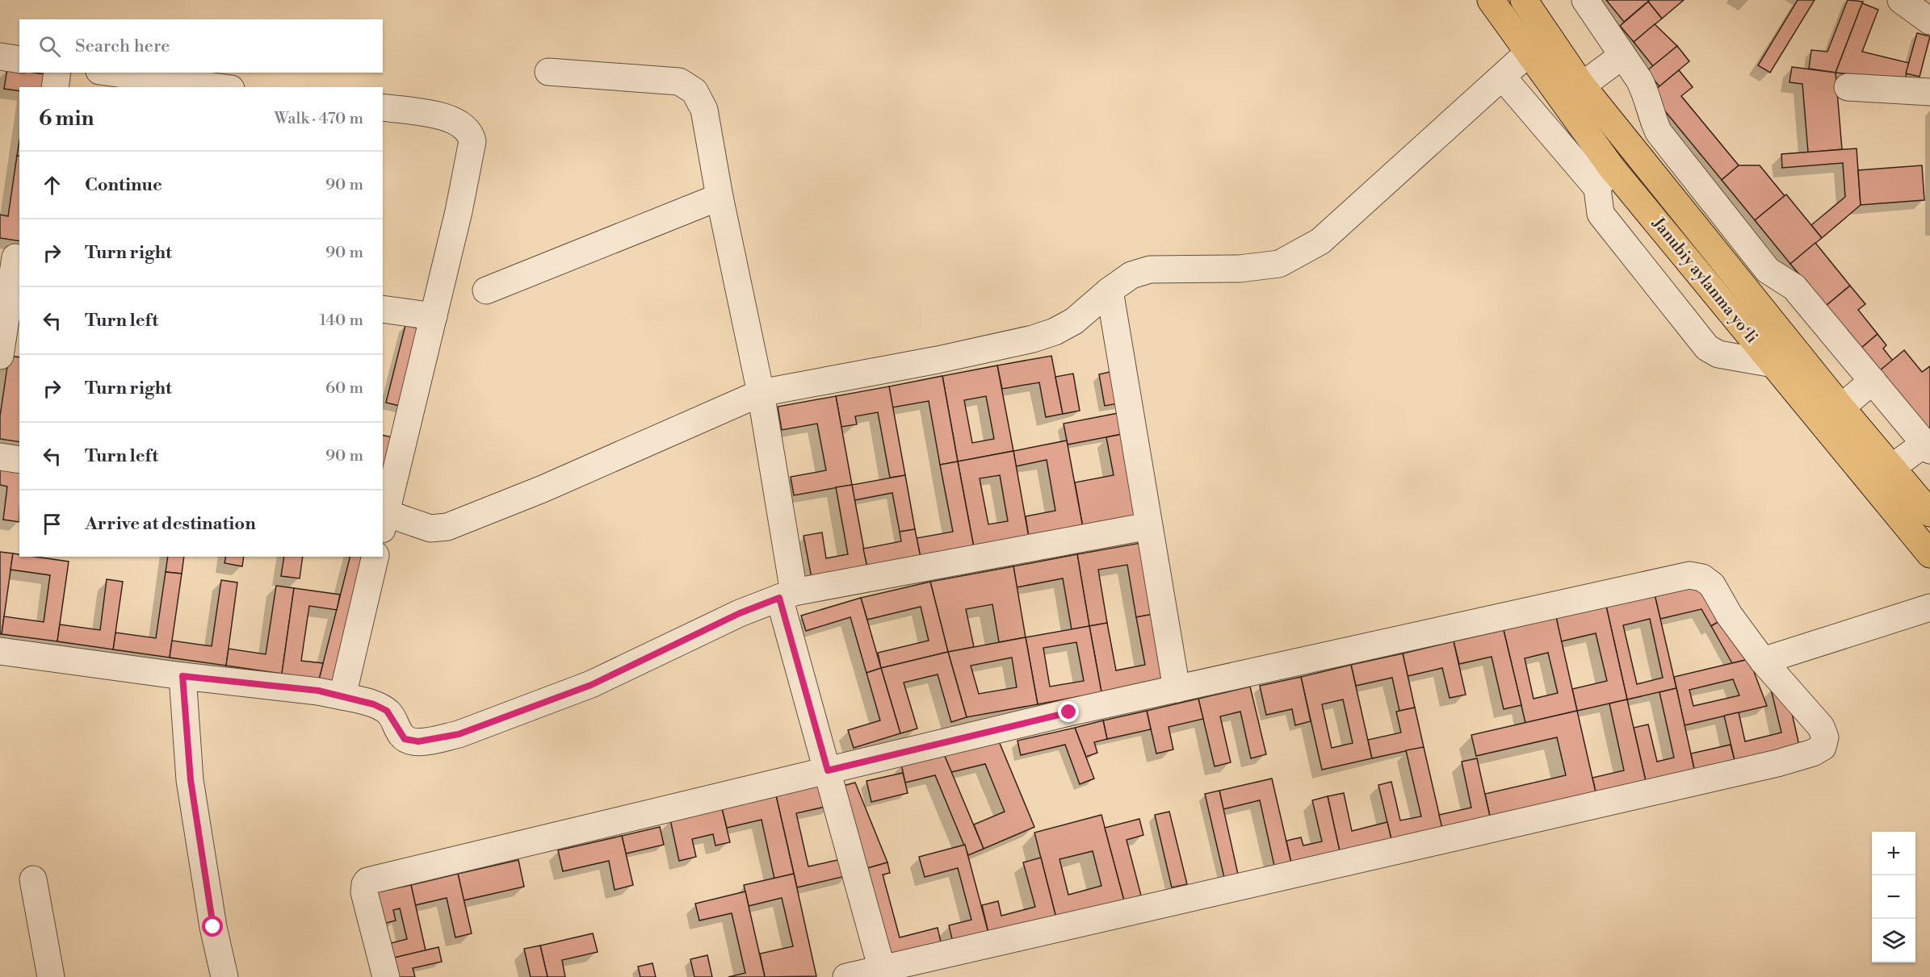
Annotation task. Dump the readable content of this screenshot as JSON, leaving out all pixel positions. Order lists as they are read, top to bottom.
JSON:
{
  "streets": {
    "highway": ["Janubiy aylanma yoʻli"]
  },
  "page": {
    "search": "Search here",
    "heading": ["6 min", "Walk · 470 m"],
    "list": [
      ["Continue", "90 m"],
      ["Turn right", "90 m"],
      ["Turn left", "140 m"],
      ["Turn right", "60 m"],
      ["Turn left", "90 m"],
      "Arrive at destination"
    ],
    "map_buttons": ["+", "−"]
  }
}
